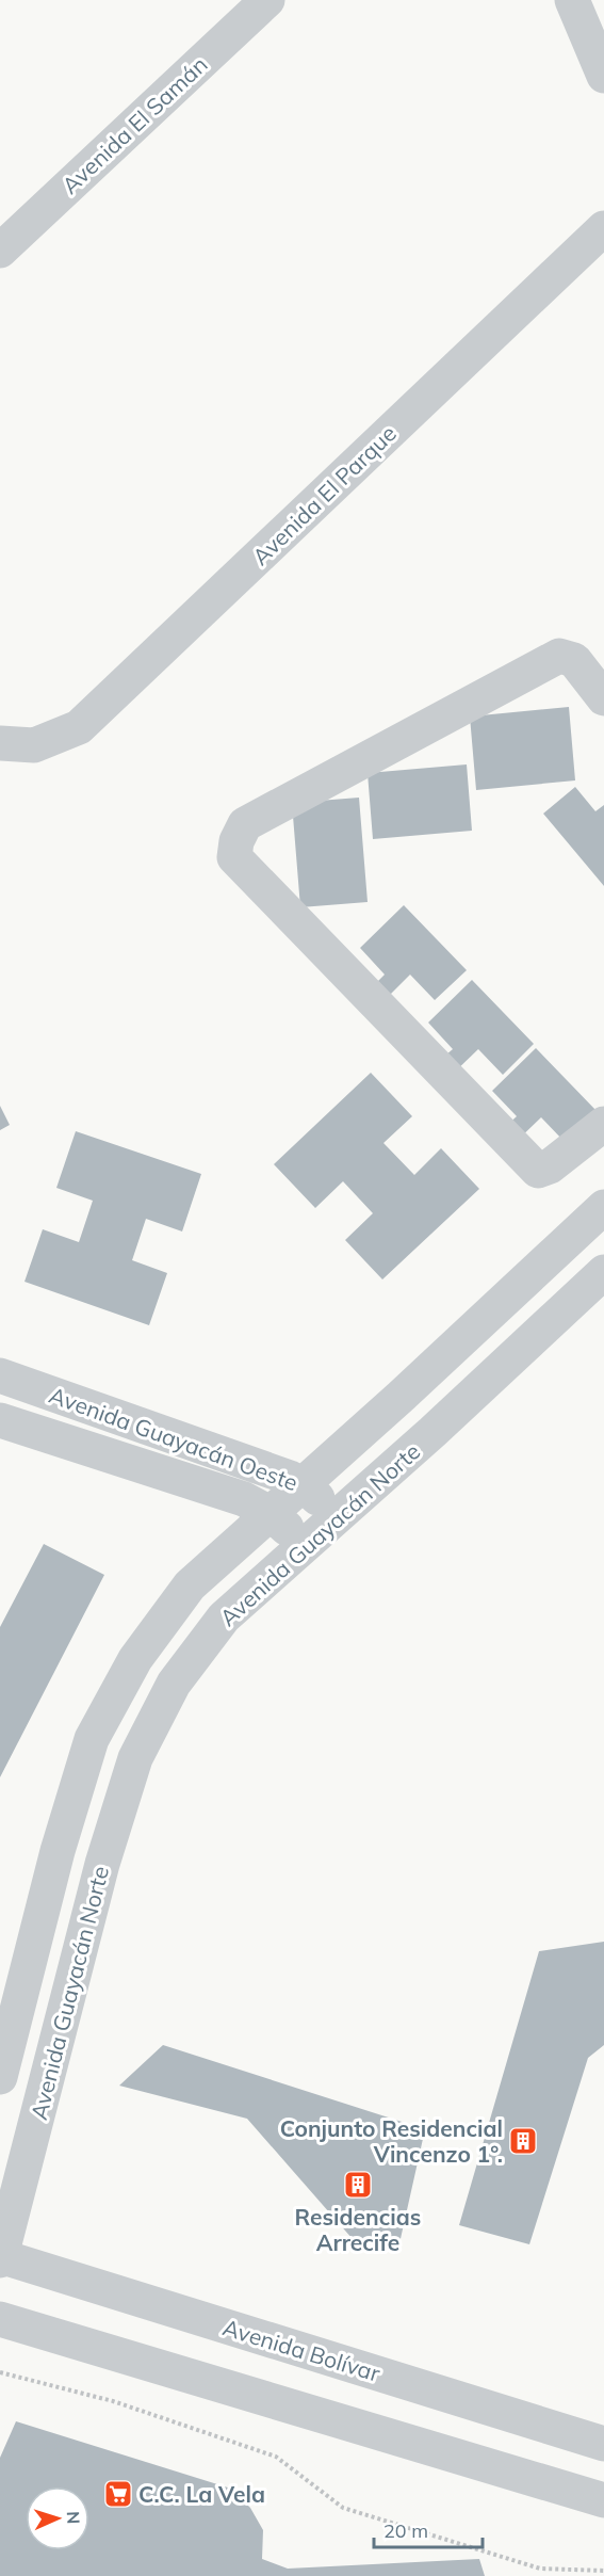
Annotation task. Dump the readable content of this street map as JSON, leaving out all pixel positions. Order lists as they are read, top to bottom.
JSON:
{
  "streets": {
    "street": [
      "Avenida El Samán",
      "Avenida El Parque",
      "Avenida Guayacán Oeste",
      "Avenida Guayacán Norte",
      "Avenida Bolívar"
    ]
  },
  "crossings": [
    ["Avenida Guayacán Oeste", "Avenida Guayacán Norte"],
    ["Avenida Guayacán Norte", "Avenida Bolívar"]
  ],
  "places": {
    "building": ["Conjunto Residencial Vincenzo 1°.", "Residencias Arrecife"],
    "supermarket": ["C.C. La Vela"]
  },
  "scale_bar": "20 m",
  "north": "right"
}
